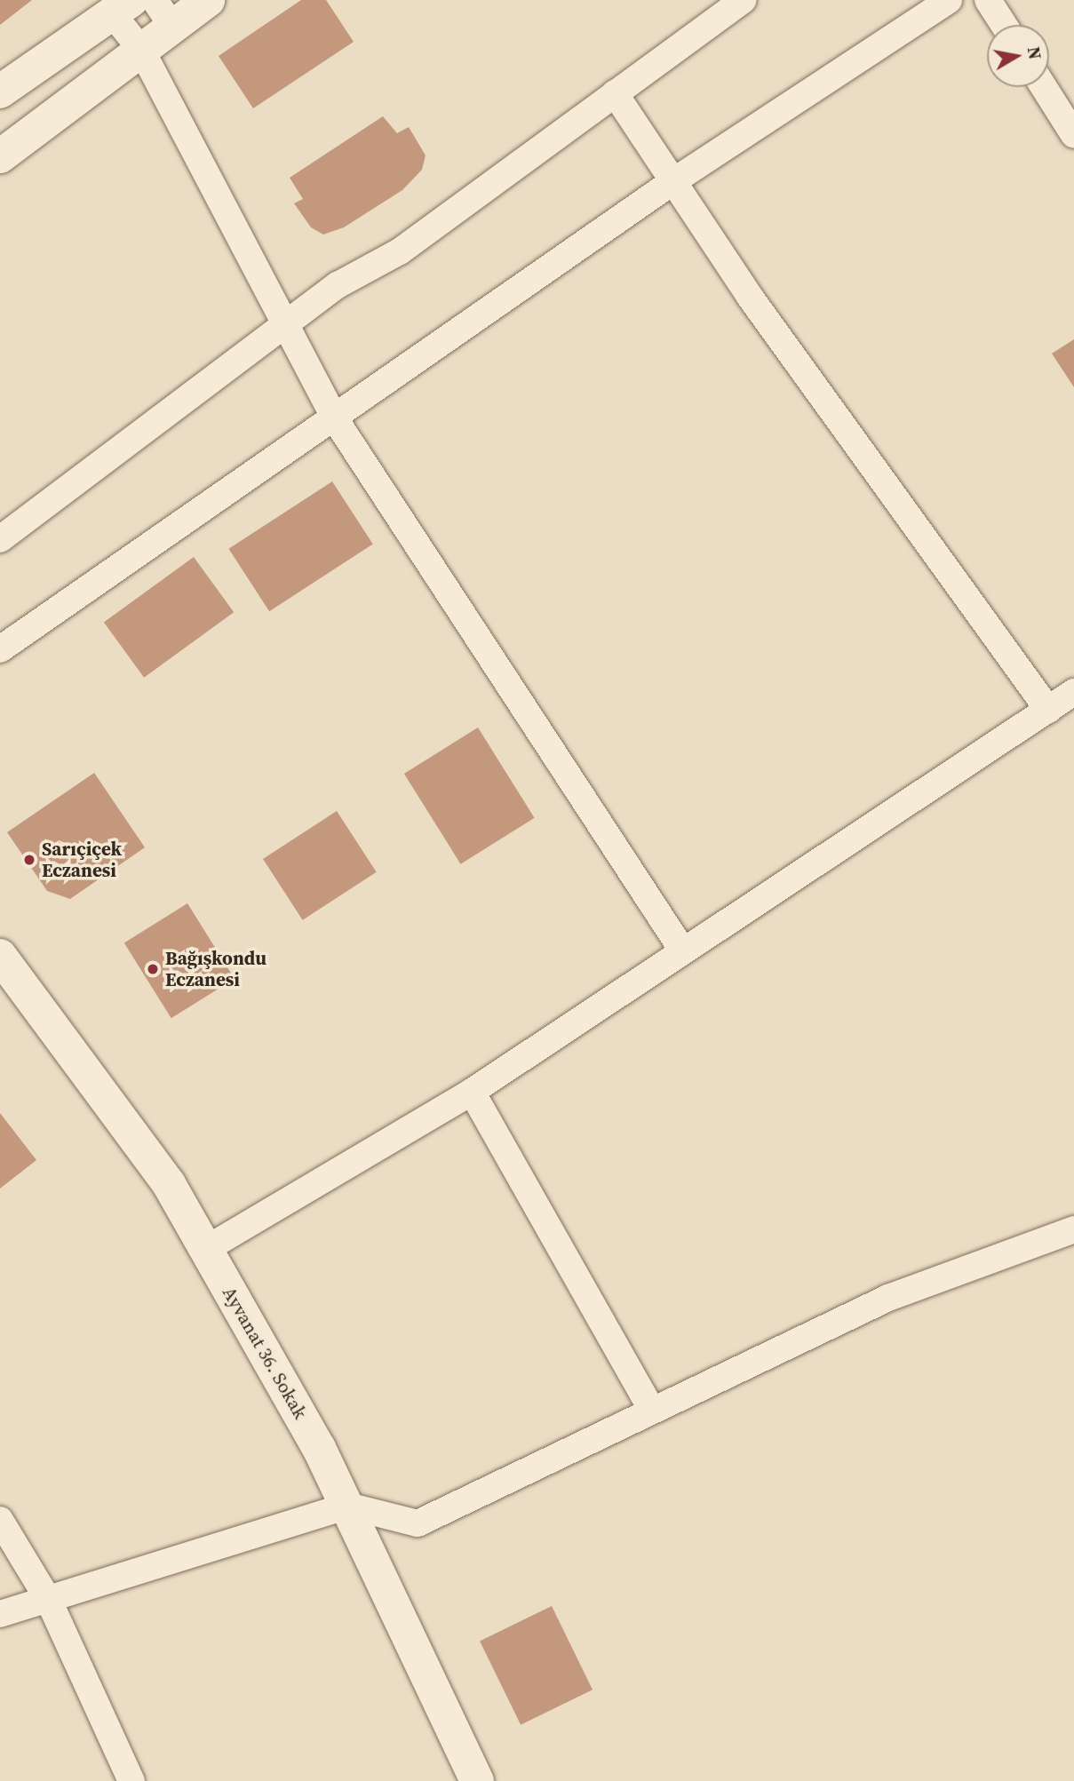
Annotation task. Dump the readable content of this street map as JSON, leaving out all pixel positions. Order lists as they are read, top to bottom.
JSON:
{
  "streets": {
    "street": ["Ayvanat 36. Sokak"]
  },
  "places": ["Sarıçiçek Eczanesi", "Bağışkondu Eczanesi"],
  "north": "right"
}
